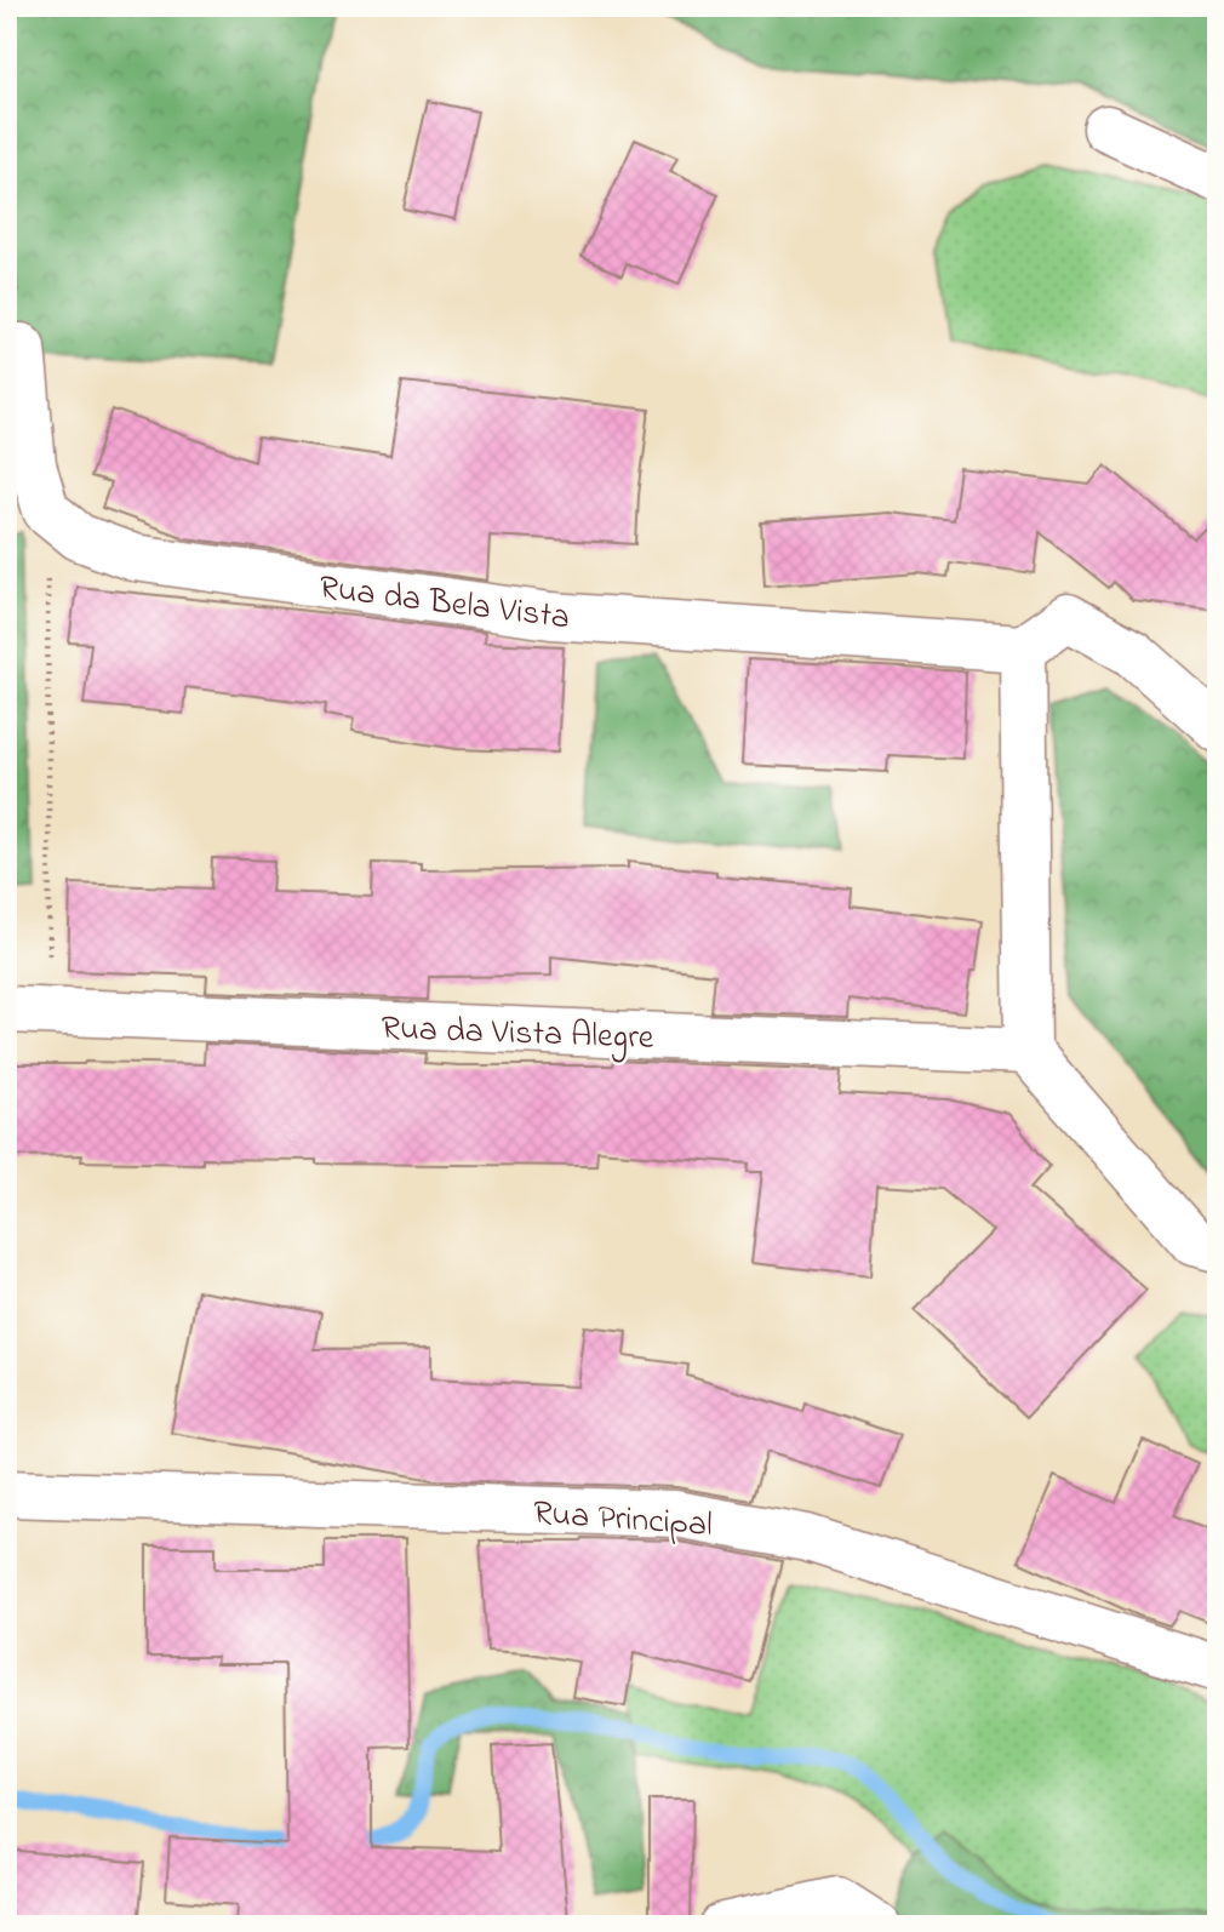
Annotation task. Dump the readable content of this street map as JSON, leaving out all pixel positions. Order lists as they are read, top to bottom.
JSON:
{
  "streets": {
    "street": ["Rua da Bela Vista", "Rua da Vista Alegre", "Rua Principal"]
  }
}
